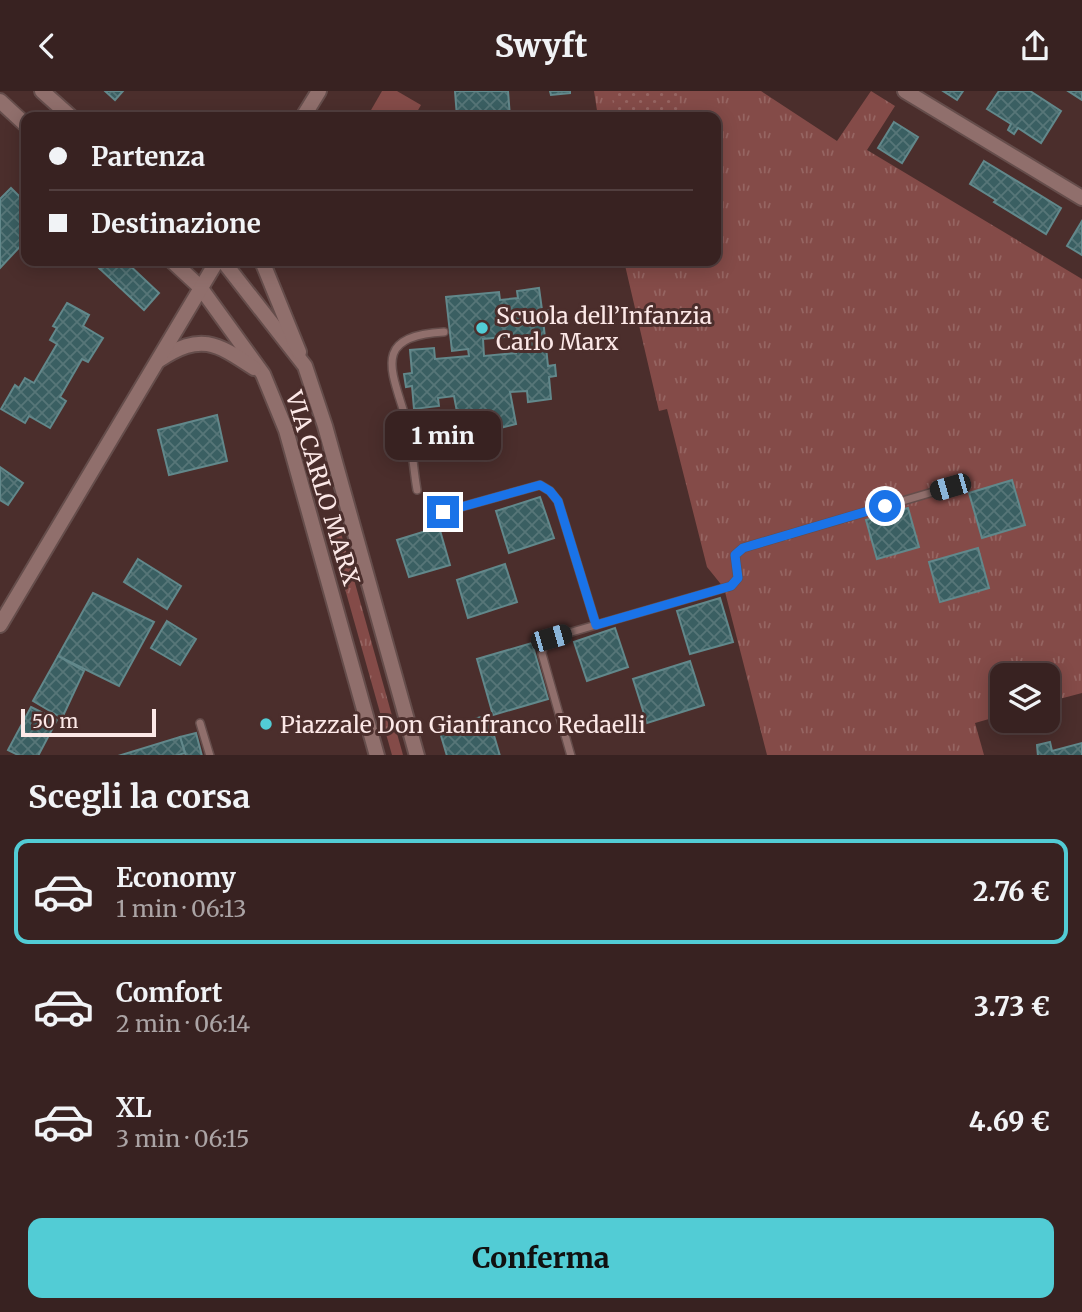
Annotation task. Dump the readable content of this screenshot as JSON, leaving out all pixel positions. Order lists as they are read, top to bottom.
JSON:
{
  "streets": {
    "street": ["VIA CARLO MARX"]
  },
  "places": ["Scuola dell’Infanzia Carlo Marx", "Piazzale Don Gianfranco Redaelli"],
  "scale_bar": "50 m",
  "page": {
    "header": "Swyft",
    "banner": ["Partenza", "Destinazione"],
    "bubble": "1 min",
    "scale": "50 m",
    "heading": "Scegli la corsa",
    "list": [
      {
        "name": "Economy",
        "note": "1 min · 06:13",
        "value": "2.76 €"
      },
      {
        "name": "Comfort",
        "note": "2 min · 06:14",
        "value": "3.73 €"
      },
      {
        "name": "XL",
        "note": "3 min · 06:15",
        "value": "4.69 €"
      }
    ],
    "buttons": "Conferma"
  }
}
